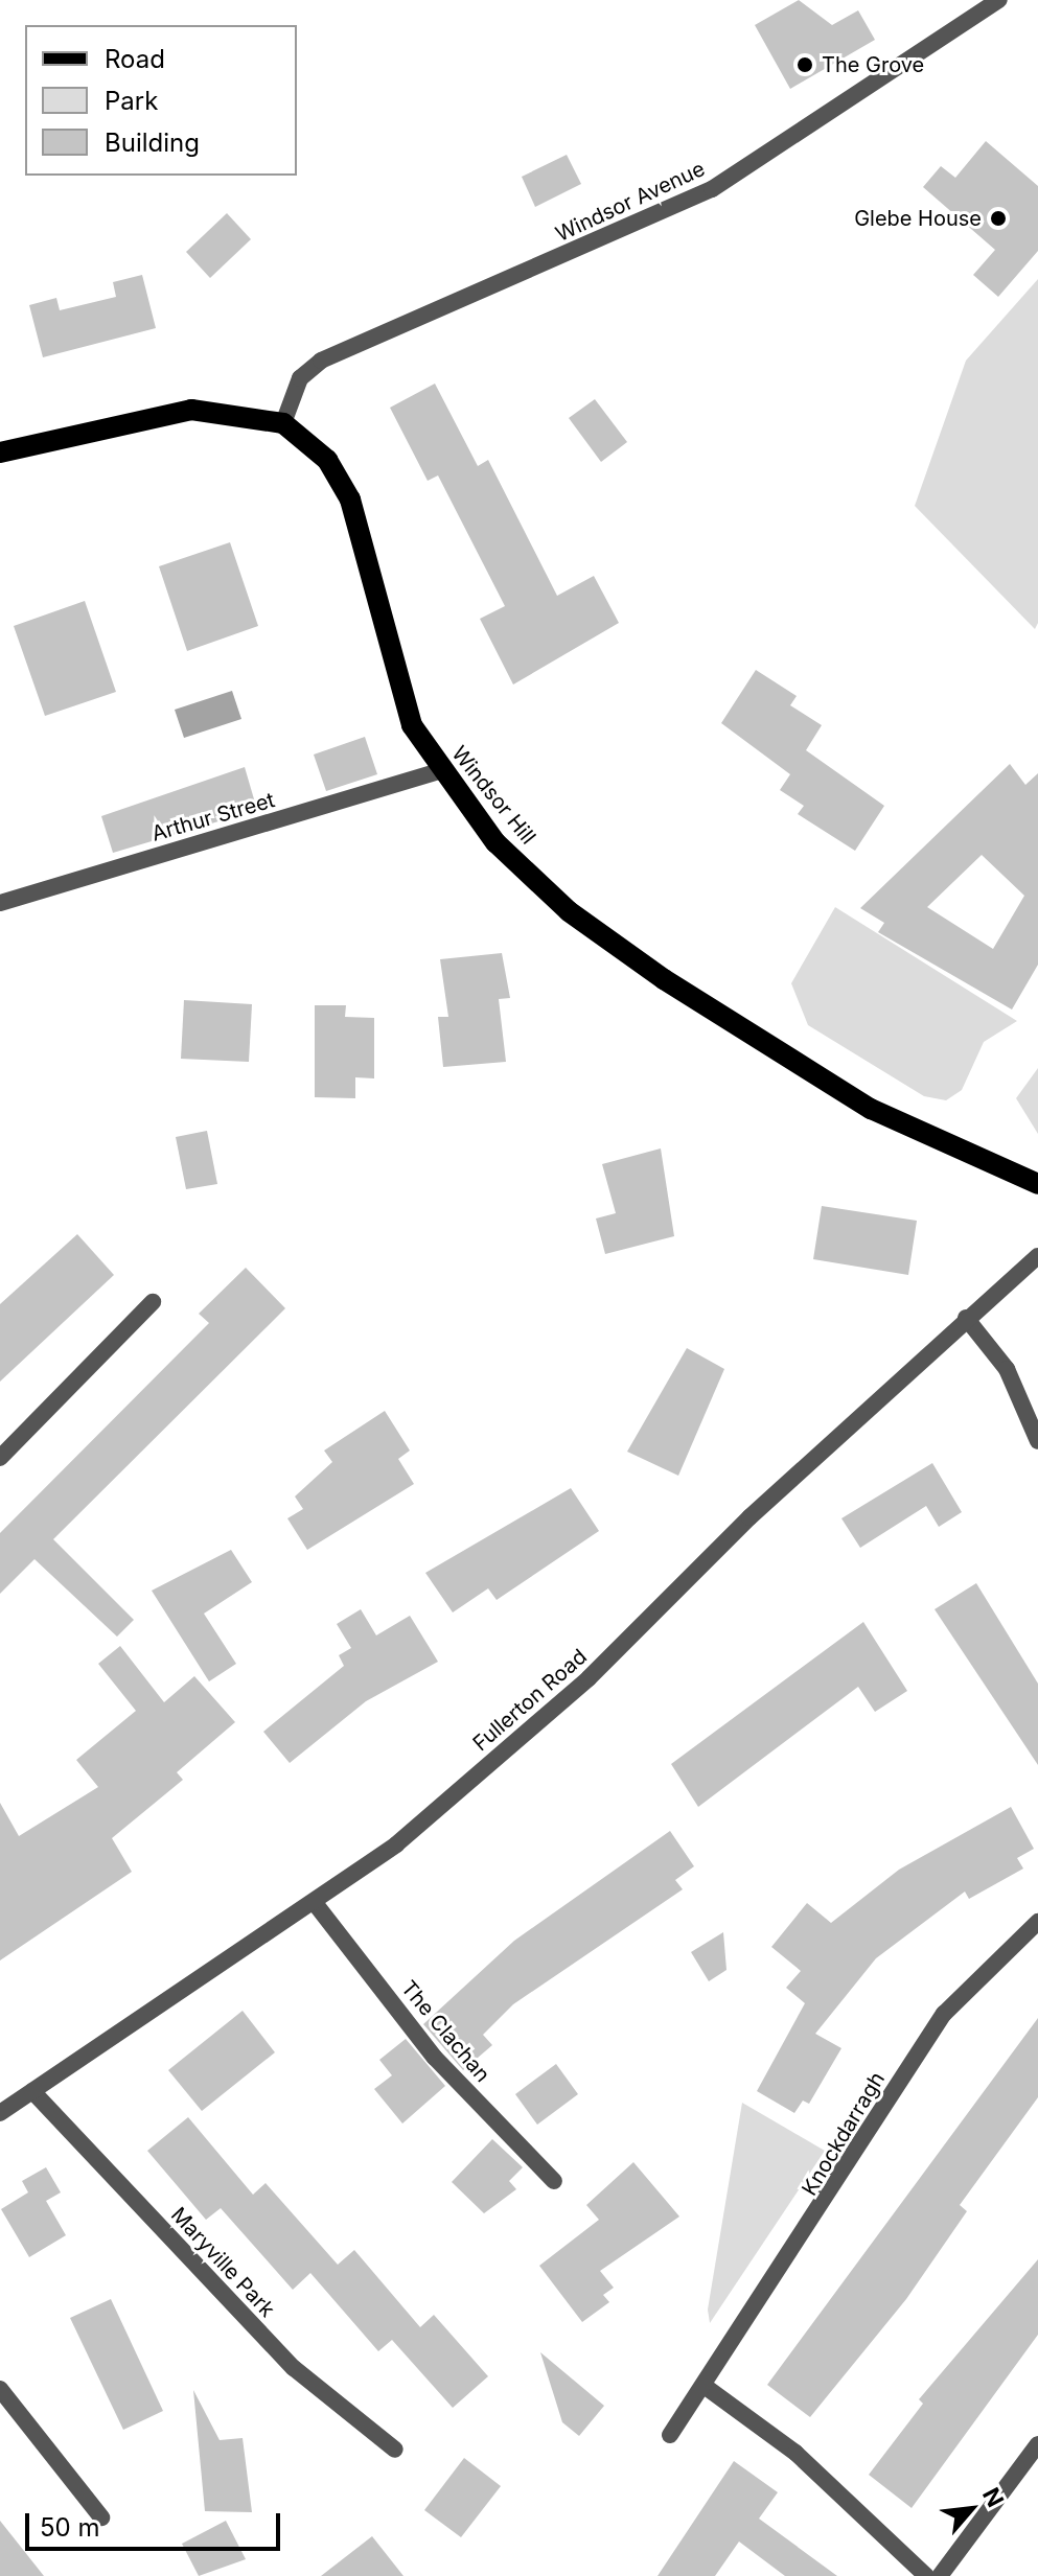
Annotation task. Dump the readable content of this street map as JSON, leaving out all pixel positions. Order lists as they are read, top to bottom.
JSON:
{
  "streets": {
    "main road": ["Windsor Hill"],
    "street": [
      "Windsor Avenue",
      "Arthur Street",
      "Fullerton Road",
      "The Clachan",
      "Knockdarragh",
      "Maryville Park"
    ]
  },
  "crossings": [
    ["Windsor Avenue", "Windsor Hill"],
    ["Windsor Hill", "Arthur Street"],
    ["Fullerton Road", "The Clachan"],
    ["Fullerton Road", "Maryville Park"]
  ],
  "places": ["The Grove", "Glebe House"],
  "legend": ["Road", "Park", "Building"],
  "scale_bar": "50 m",
  "north": "top right"
}
